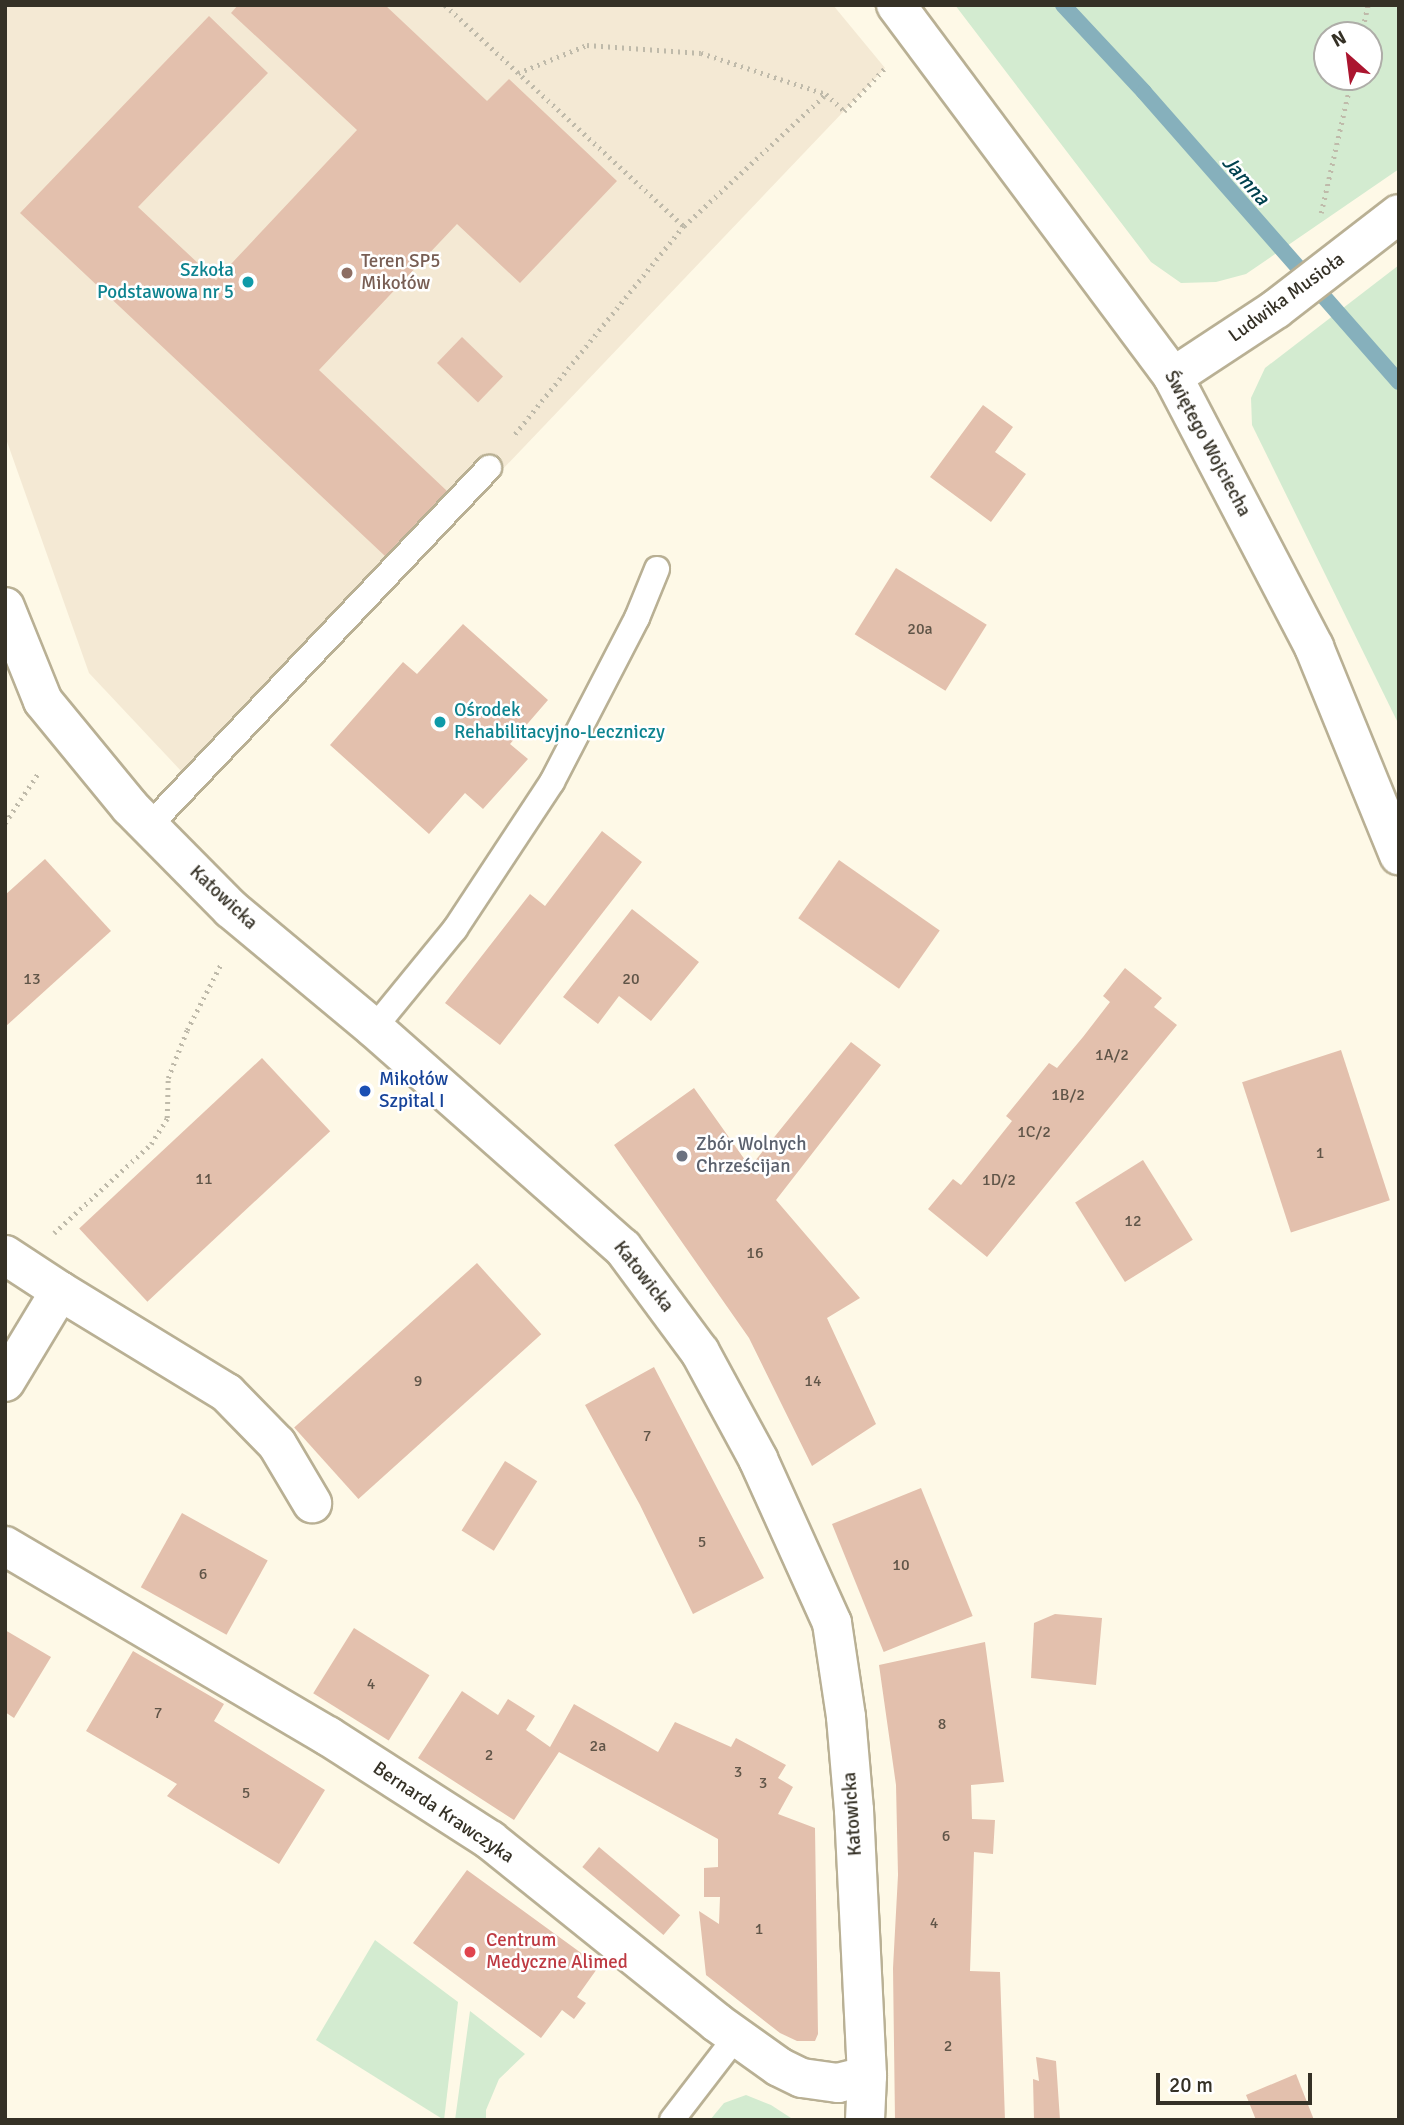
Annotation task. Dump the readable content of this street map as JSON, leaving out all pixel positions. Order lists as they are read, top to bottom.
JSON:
{
  "streets": {
    "street": [
      "Ludwika Musioła",
      "Świętego Wojciecha",
      "Katowicka",
      "Bernarda Krawczyka"
    ]
  },
  "crossings": [
    ["Ludwika Musioła", "Świętego Wojciecha"],
    ["Katowicka", "Bernarda Krawczyka"]
  ],
  "water": ["Jamna"],
  "places": [
    "Teren SP5 Mikołów",
    "Szkoła Podstawowa nr 5",
    "Ośrodek Rehabilitacyjno-Leczniczy",
    "Mikołów Szpital I",
    "Zbór Wolnych Chrześcijan",
    "Centrum Medyczne Alimed"
  ],
  "house_numbers": [
    "20a",
    "13",
    "20",
    "1A/2",
    "1B/2",
    "1C/2",
    "1",
    "11",
    "1D/2",
    "12",
    "16",
    "9",
    "14",
    "7",
    "5",
    "10",
    "6",
    "4",
    "7",
    "8",
    "2a",
    "2",
    "3",
    "3",
    "5",
    "6",
    "4",
    "1",
    "2"
  ],
  "scale_bar": "20 m",
  "north": "top left"
}
